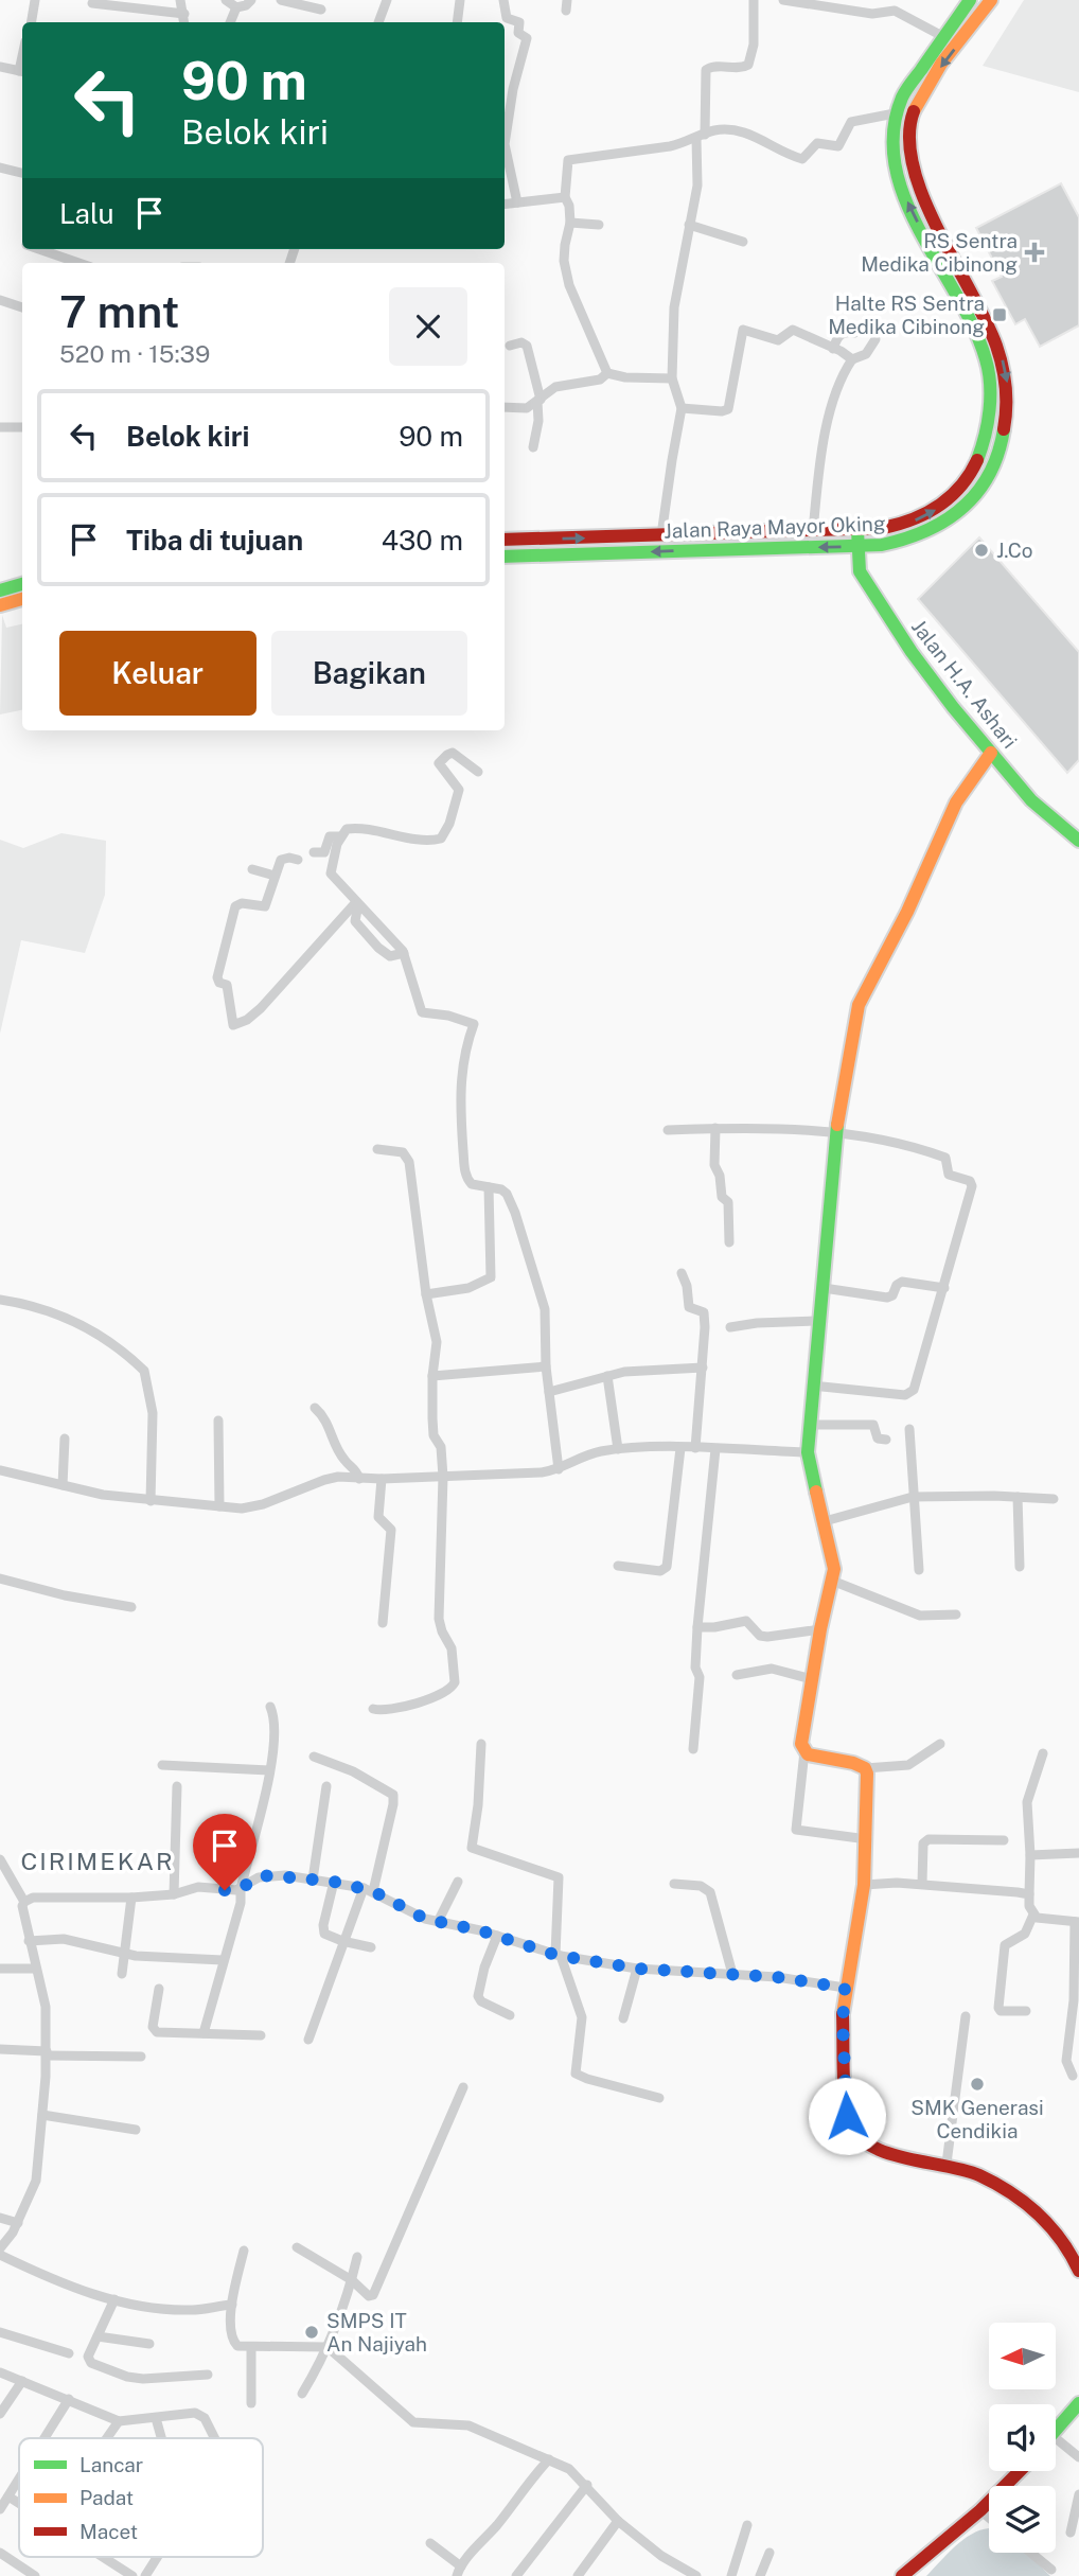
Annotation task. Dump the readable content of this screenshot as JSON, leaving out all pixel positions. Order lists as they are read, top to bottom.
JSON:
{
  "streets": {
    "street": ["Jalan Raya Mayor Oking", "Jalan H.A. Ashari"]
  },
  "crossings": [
    ["Jalan Raya Mayor Oking", "Jalan H.A. Ashari"]
  ],
  "districts": ["CIRIMEKAR"],
  "places": {
    "health": ["RS Sentra Medika Cibinong"],
    "transit": ["Halte RS Sentra Medika Cibinong"],
    "other": ["J.Co", "SMK Generasi Cendikia", "SMPS IT An Najiyah"]
  },
  "legend": ["Lancar", "Padat", "Macet"],
  "north": "left",
  "page": {
    "turn": ["90 m", "Belok kiri"],
    "then": "Lalu",
    "heading": ["7 mnt", "520 m · 15:39"],
    "list": [
      {
        "name": "Belok kiri",
        "value": "90 m"
      },
      {
        "name": "Tiba di tujuan",
        "value": "430 m"
      }
    ],
    "buttons": ["Keluar", "Bagikan"]
  }
}
